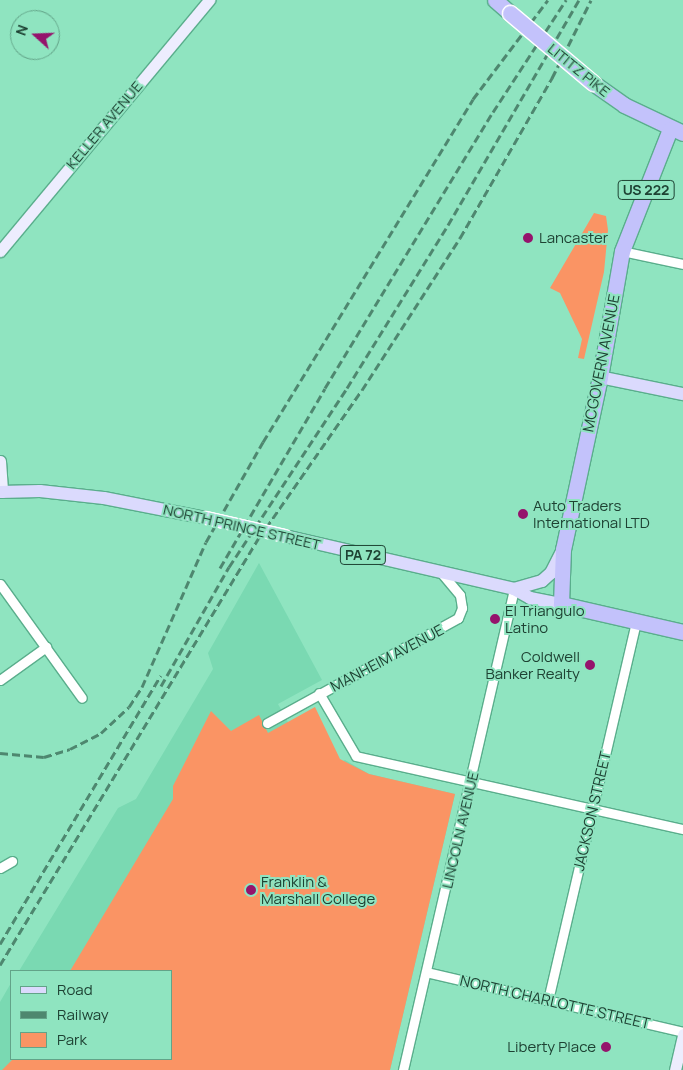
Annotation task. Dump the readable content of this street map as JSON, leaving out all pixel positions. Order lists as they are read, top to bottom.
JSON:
{
  "streets": {
    "highway": [
      "LITITZ PIKE",
      "US 222",
      "MCGOVERN AVENUE",
      "NORTH PRINCE STREET"
    ],
    "main road": ["KELLER AVENUE", "PA 72"],
    "street": [
      "MANHEIM AVENUE",
      "JACKSON STREET",
      "LINCOLN AVENUE",
      "NORTH CHARLOTTE STREET"
    ]
  },
  "crossings": [
    ["LITITZ PIKE", "MCGOVERN AVENUE"],
    ["MCGOVERN AVENUE", "NORTH PRINCE STREET"],
    ["NORTH PRINCE STREET", "MANHEIM AVENUE"],
    ["NORTH PRINCE STREET", "JACKSON STREET"],
    ["NORTH PRINCE STREET", "LINCOLN AVENUE"],
    ["JACKSON STREET", "NORTH CHARLOTTE STREET"],
    ["LINCOLN AVENUE", "NORTH CHARLOTTE STREET"]
  ],
  "places": [
    "Lancaster",
    "Auto Traders International LTD",
    "El Triangulo Latino",
    "Coldwell Banker Realty",
    "Franklin & Marshall College",
    "Liberty Place"
  ],
  "legend": ["Road", "Railway", "Park"],
  "north": "left"
}
